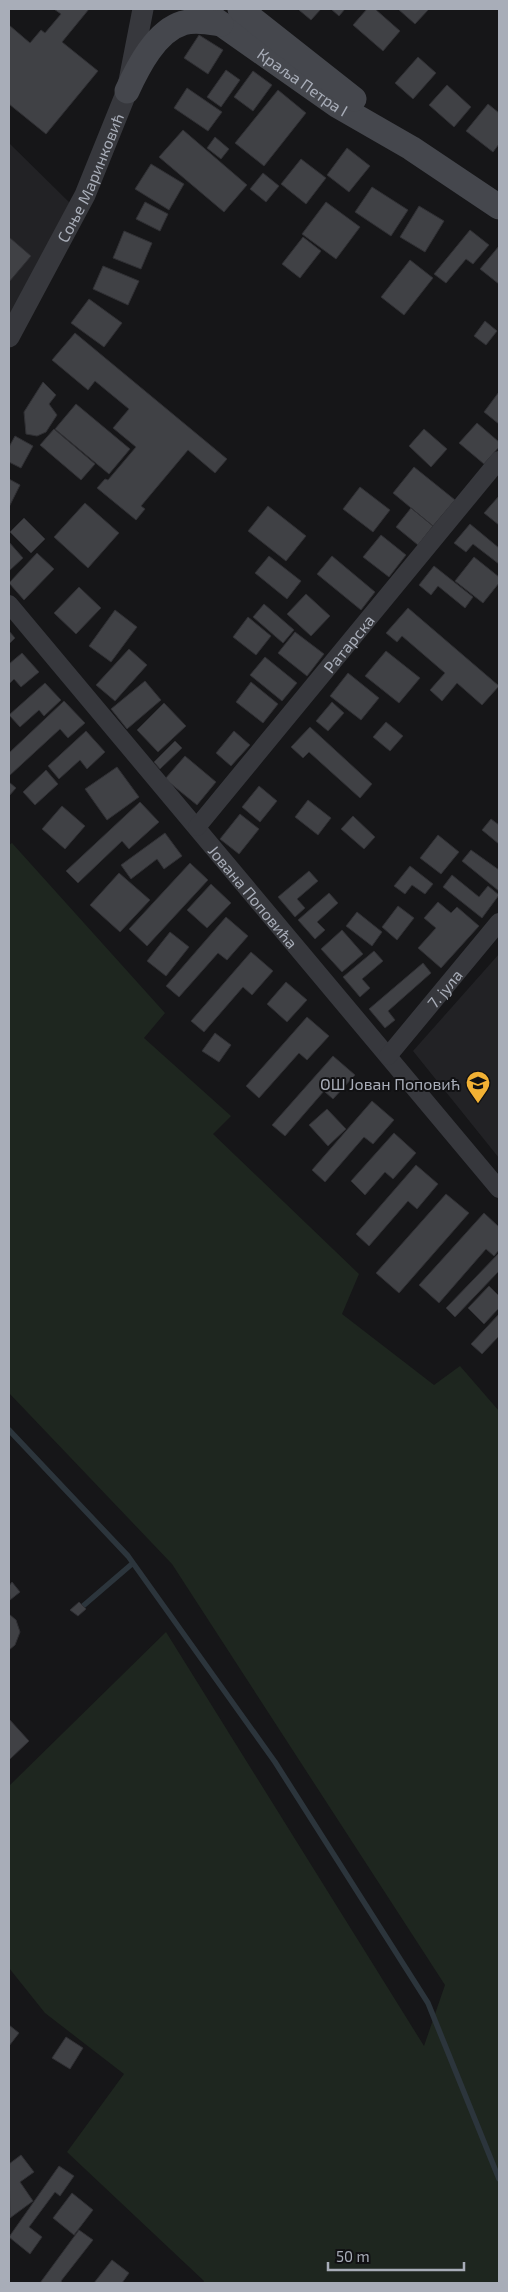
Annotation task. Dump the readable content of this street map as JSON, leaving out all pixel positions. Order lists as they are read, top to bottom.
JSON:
{
  "streets": {
    "main road": ["Краља Петра I"],
    "street": [
      "Соње Маринковић",
      "Ратарска",
      "Јована Поповића",
      "7. јула"
    ]
  },
  "crossings": [
    ["Ратарска", "Јована Поповића"],
    ["Јована Поповића", "7. јула"]
  ],
  "places": {
    "school or university": ["ОШ Јован Поповић"]
  },
  "scale_bar": "50 m"
}
